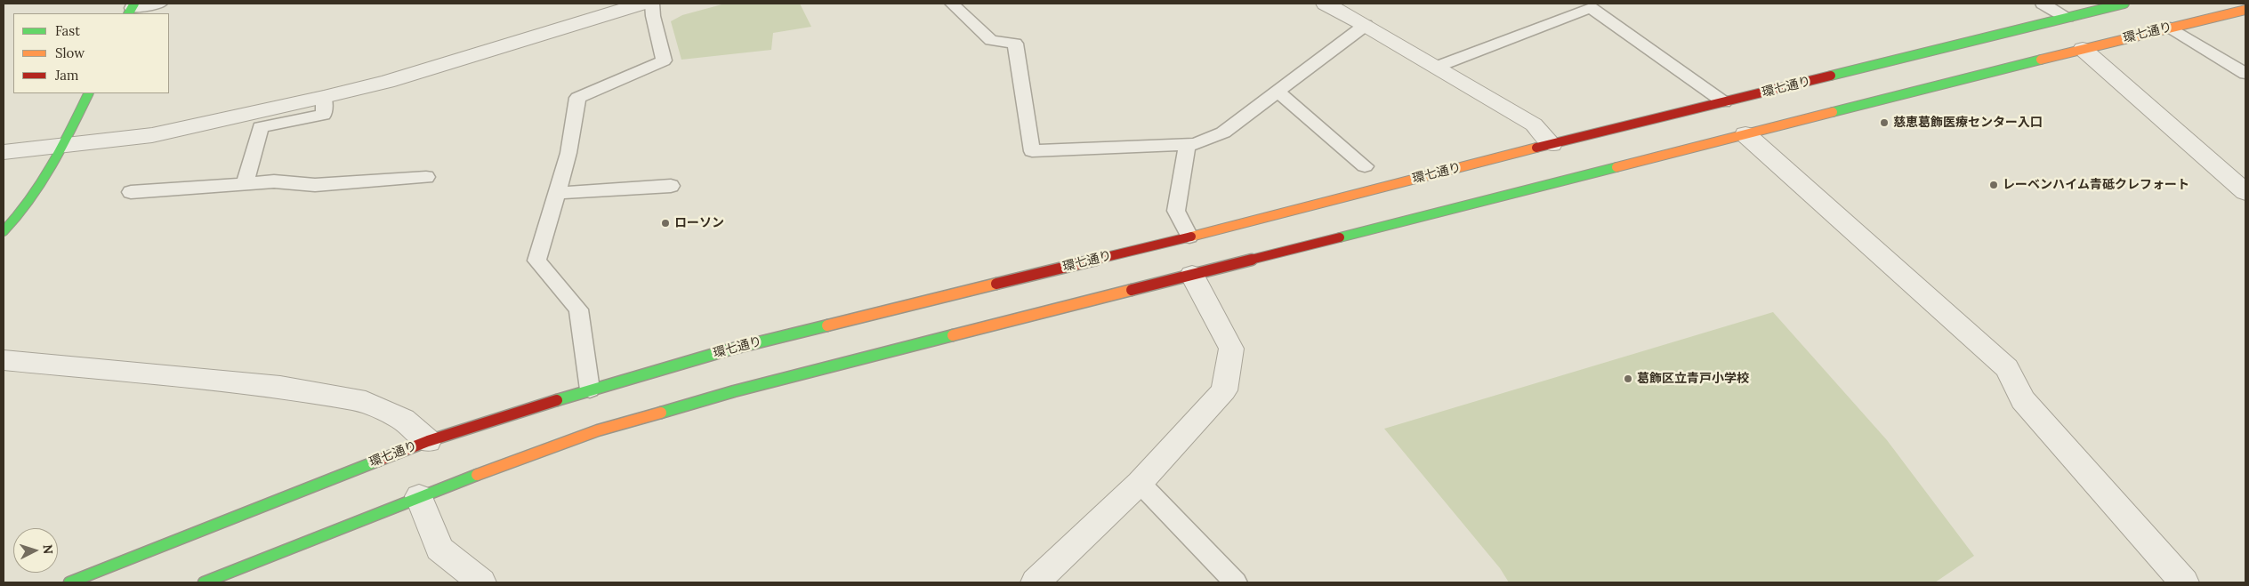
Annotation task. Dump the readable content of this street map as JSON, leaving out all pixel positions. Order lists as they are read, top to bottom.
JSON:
{
  "streets": {
    "main road": ["環七通り"]
  },
  "places": [
    "慈恵葛飾医療センター入口",
    "レーベンハイム青砥クレフォート",
    "ローソン",
    "葛飾区立青戸小学校"
  ],
  "legend": ["Fast", "Slow", "Jam"],
  "north": "right"
}
